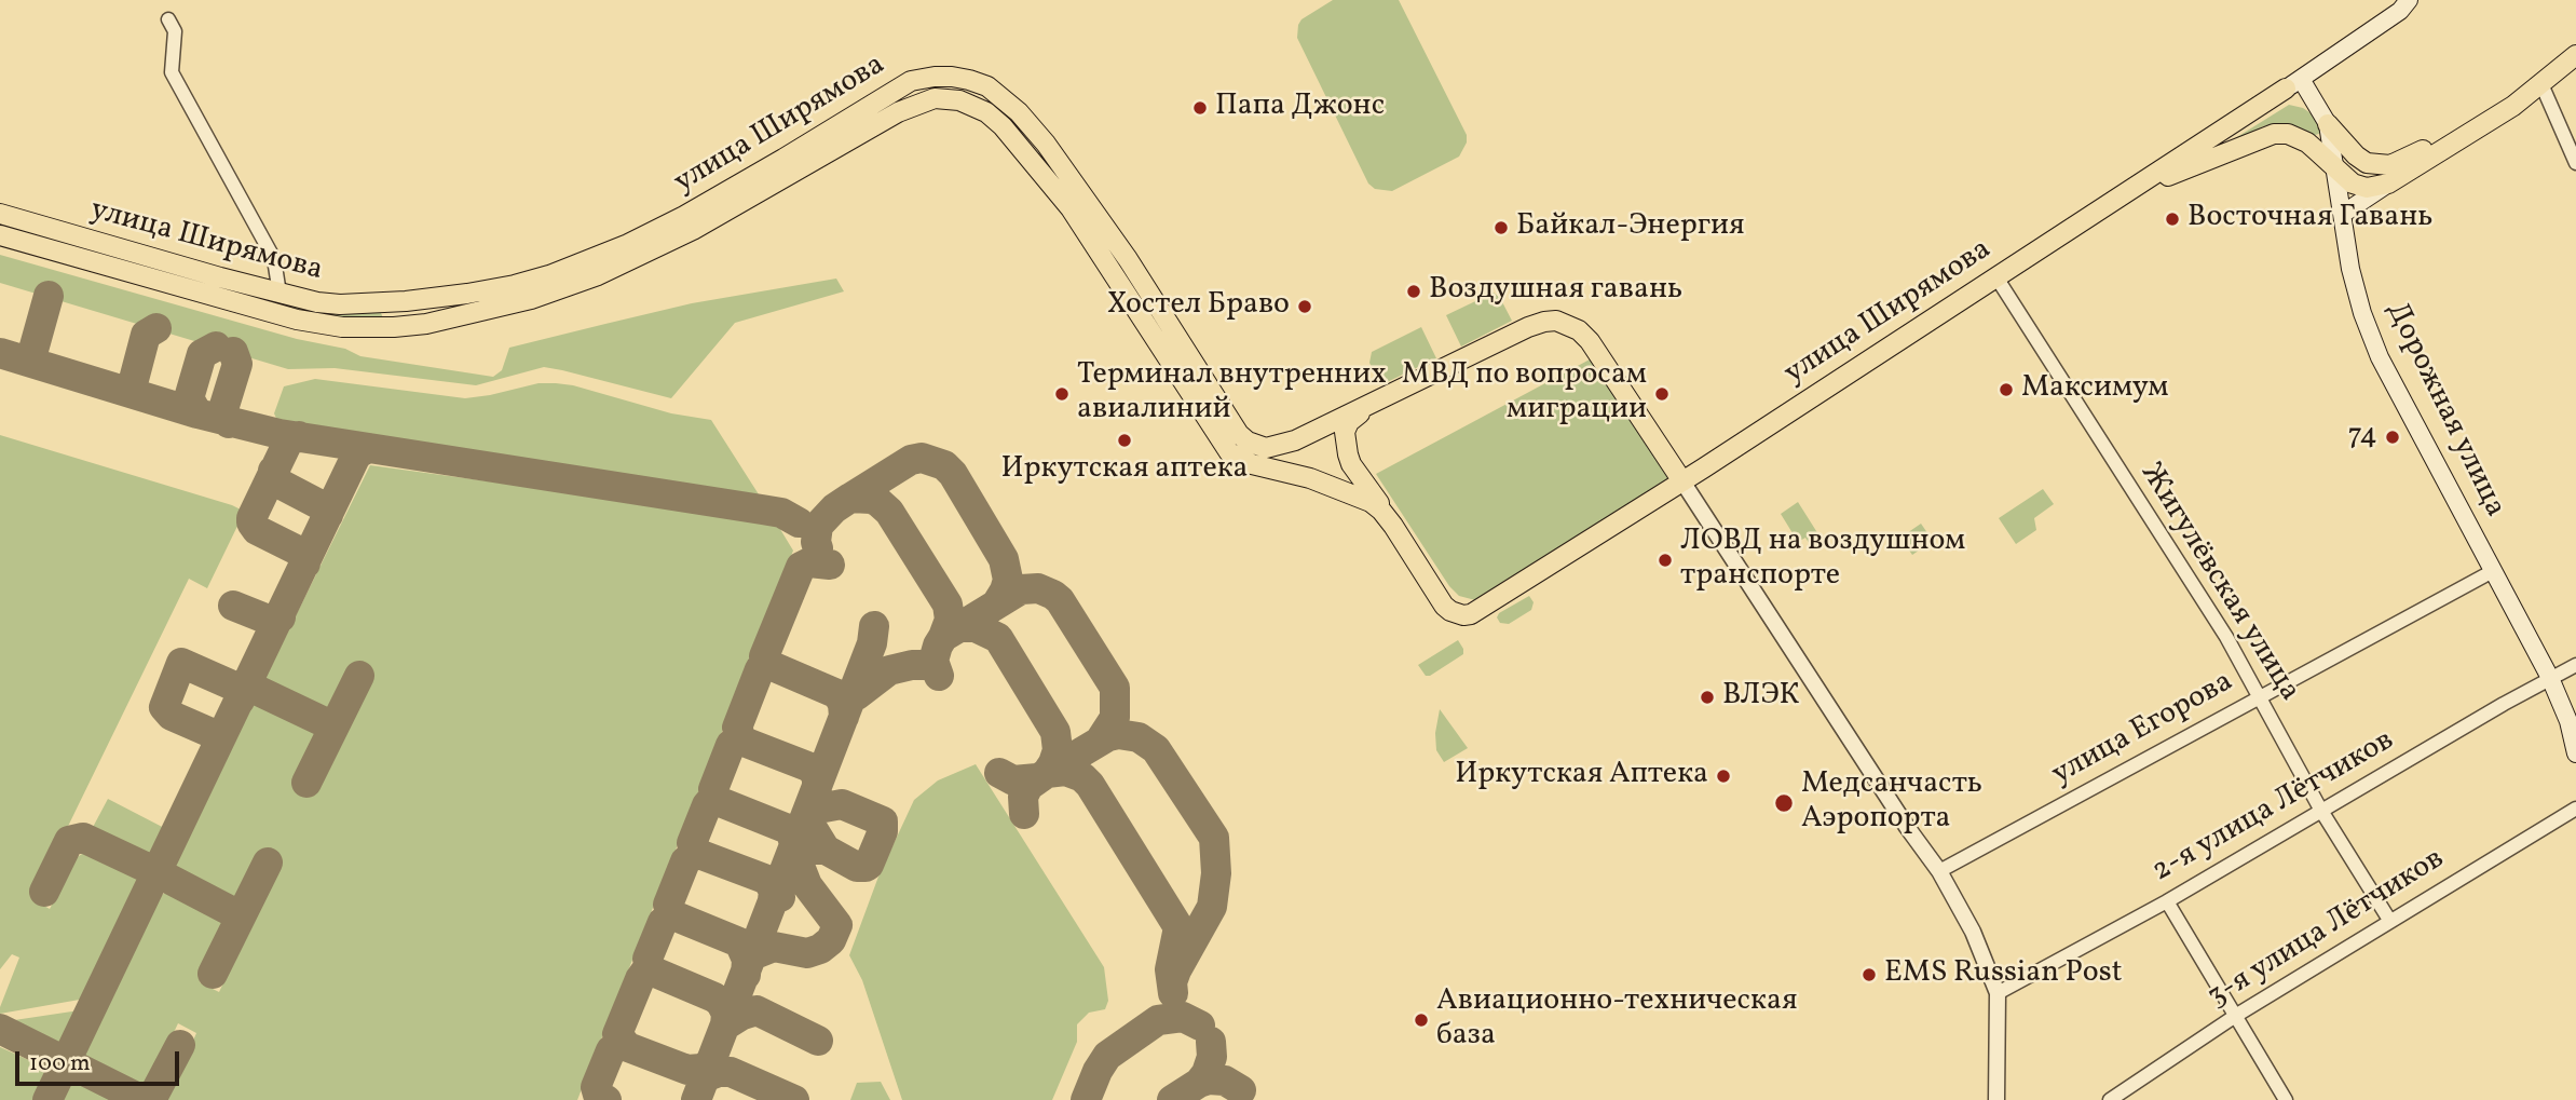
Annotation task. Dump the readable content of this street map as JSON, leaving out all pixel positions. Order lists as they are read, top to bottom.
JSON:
{
  "streets": {
    "main road": ["улица Ширямова", "Дорожная улица"],
    "street": [
      "Жигулёвская улица",
      "улица Егорова",
      "2-я улица Лётчиков",
      "3-я улица Лётчиков"
    ]
  },
  "crossings": [
    ["улица Ширямова", "Жигулёвская улица"],
    ["Дорожная улица", "улица Егорова"],
    ["Дорожная улица", "2-я улица Лётчиков"],
    ["Жигулёвская улица", "улица Егорова"],
    ["Жигулёвская улица", "2-я улица Лётчиков"],
    ["Жигулёвская улица", "3-я улица Лётчиков"]
  ],
  "places": [
    "Папа Джонс",
    "Восточная Гавань",
    "Байкал-Энергия",
    "Воздушная гавань",
    "Хостел Браво",
    "Максимум",
    "Терминал внутренних авиалиний",
    "МВД по вопросам миграции",
    "74",
    "Иркутская аптека",
    "ЛОВД на воздушном транспорте",
    "ВЛЭК",
    "Иркутская Аптека",
    "Медсанчасть Аэропорта",
    "EMS Russian Рost",
    "Авиационно-техническая база"
  ],
  "scale_bar": "100 m"
}
